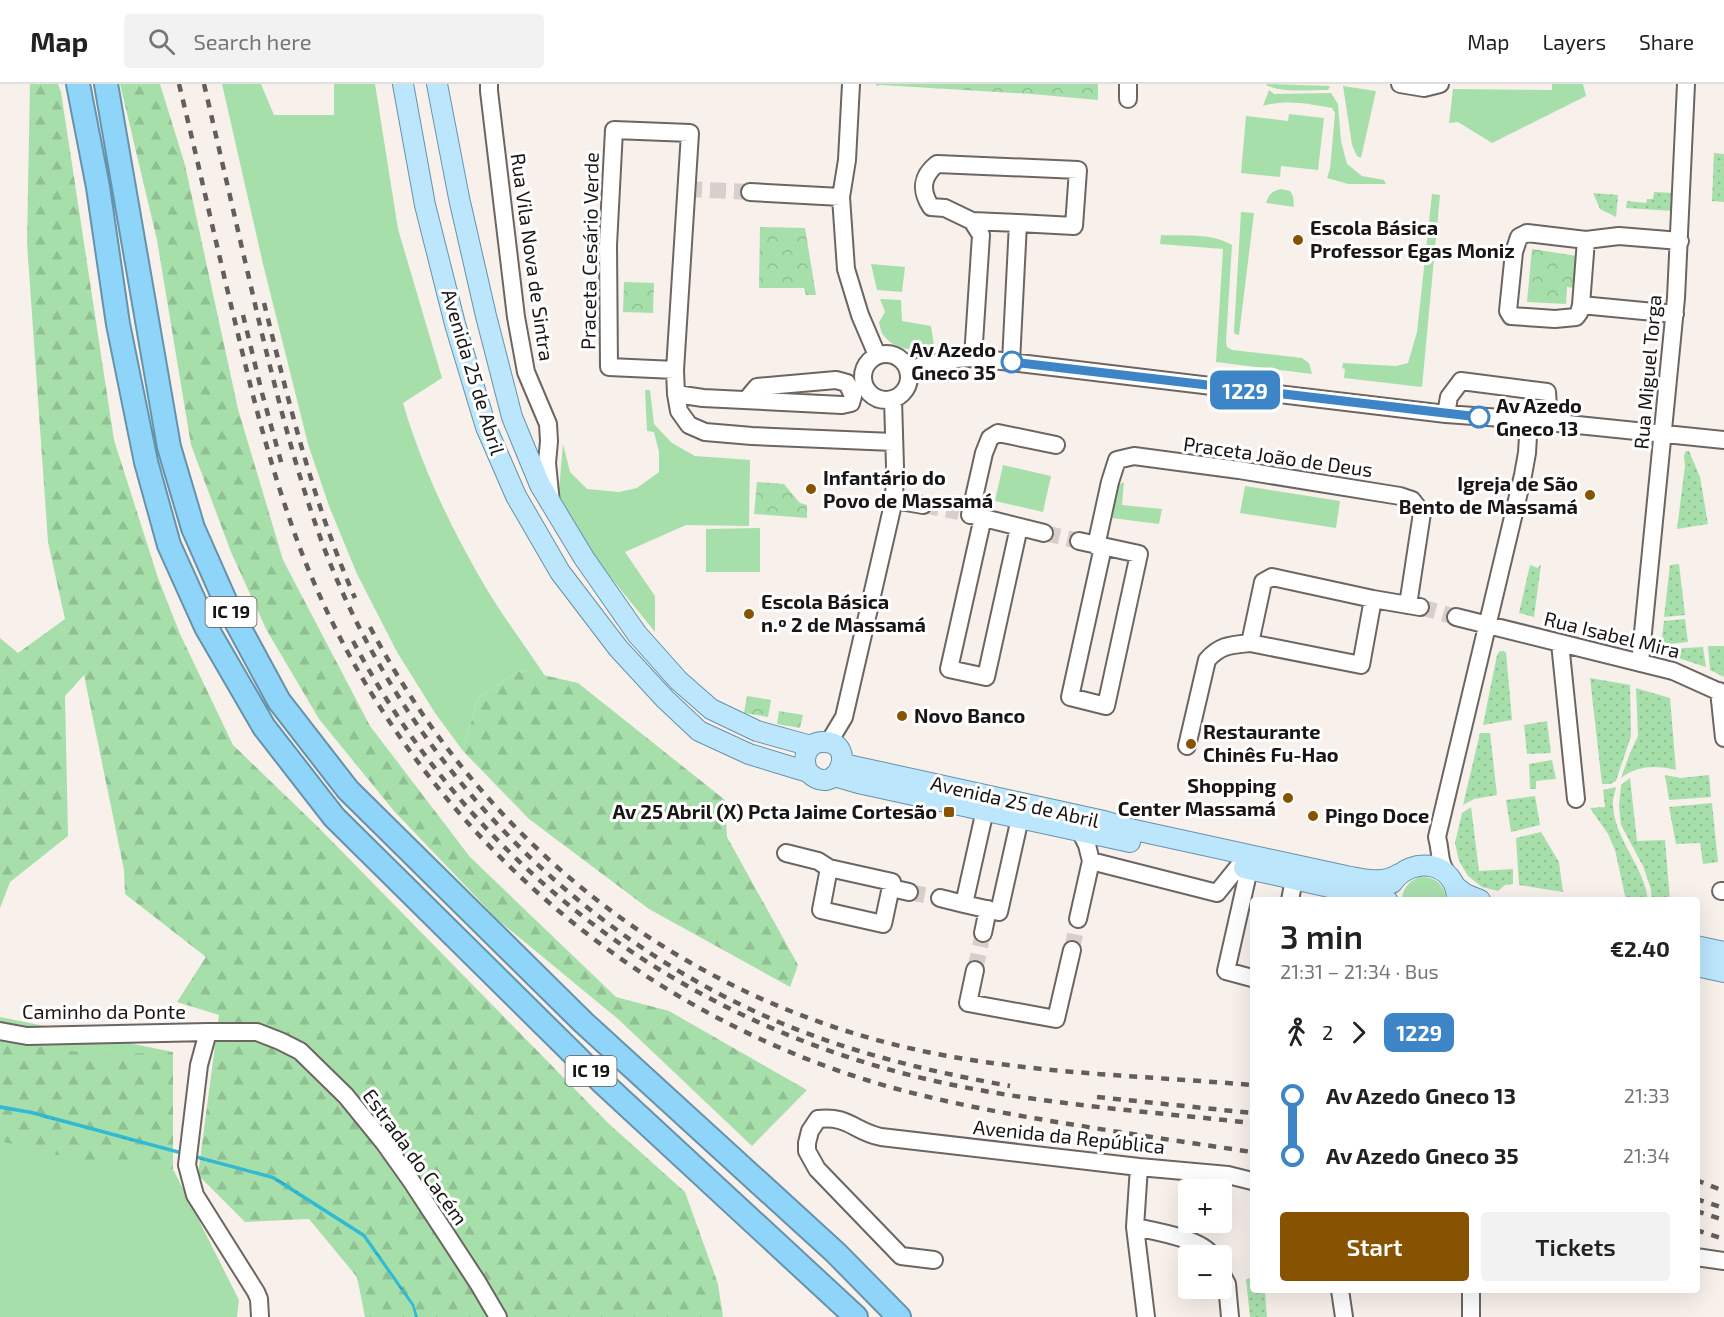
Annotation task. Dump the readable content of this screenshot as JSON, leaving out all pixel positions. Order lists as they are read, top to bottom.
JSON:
{
  "streets": {
    "highway": ["IC 19"],
    "main road": ["Avenida 25 de Abril"],
    "street": [
      "Praceta Cesário Verde",
      "Rua Vila Nova de Sintra",
      "Rua Miguel Torga",
      "Praceta João de Deus",
      "Rua Isabel Mira",
      "Caminho da Ponte",
      "Avenida da República",
      "Estrada do Cacém"
    ]
  },
  "crossings": [
    ["Rua Vila Nova de Sintra", "Avenida 25 de Abril"],
    ["Rua Miguel Torga", "Rua Isabel Mira"],
    ["Caminho da Ponte", "Estrada do Cacém"]
  ],
  "places": {
    "other": [
      "Escola Básica Professor Egas Moniz",
      "Av Azedo Gneco 35",
      "Av Azedo Gneco 13",
      "Infantário do Povo de Massamá",
      "Igreja de São Bento de Massamá",
      "Escola Básica n.º 2 de Massamá",
      "Novo Banco",
      "Restaurante Chinês Fu-Hao",
      "Shopping Center Massamá",
      "Pingo Doce"
    ],
    "transit": ["Av 25 Abril (X) Pcta Jaime Cortesão"]
  },
  "lines": ["bus line 1229"],
  "page": {
    "header": "Map",
    "search": "Search here",
    "nav": ["Map", "Layers", "Share"],
    "on_map": "1229",
    "heading": ["3 min", "21:31 – 21:34 · Bus", "€2.40"],
    "legs": ["2", "1229"],
    "list": [
      {
        "name": "Av Azedo Gneco 13",
        "value": "21:33"
      },
      {
        "name": "Av Azedo Gneco 35",
        "value": "21:34"
      }
    ],
    "map_buttons": ["+", "−"],
    "buttons": ["Start", "Tickets"]
  }
}
